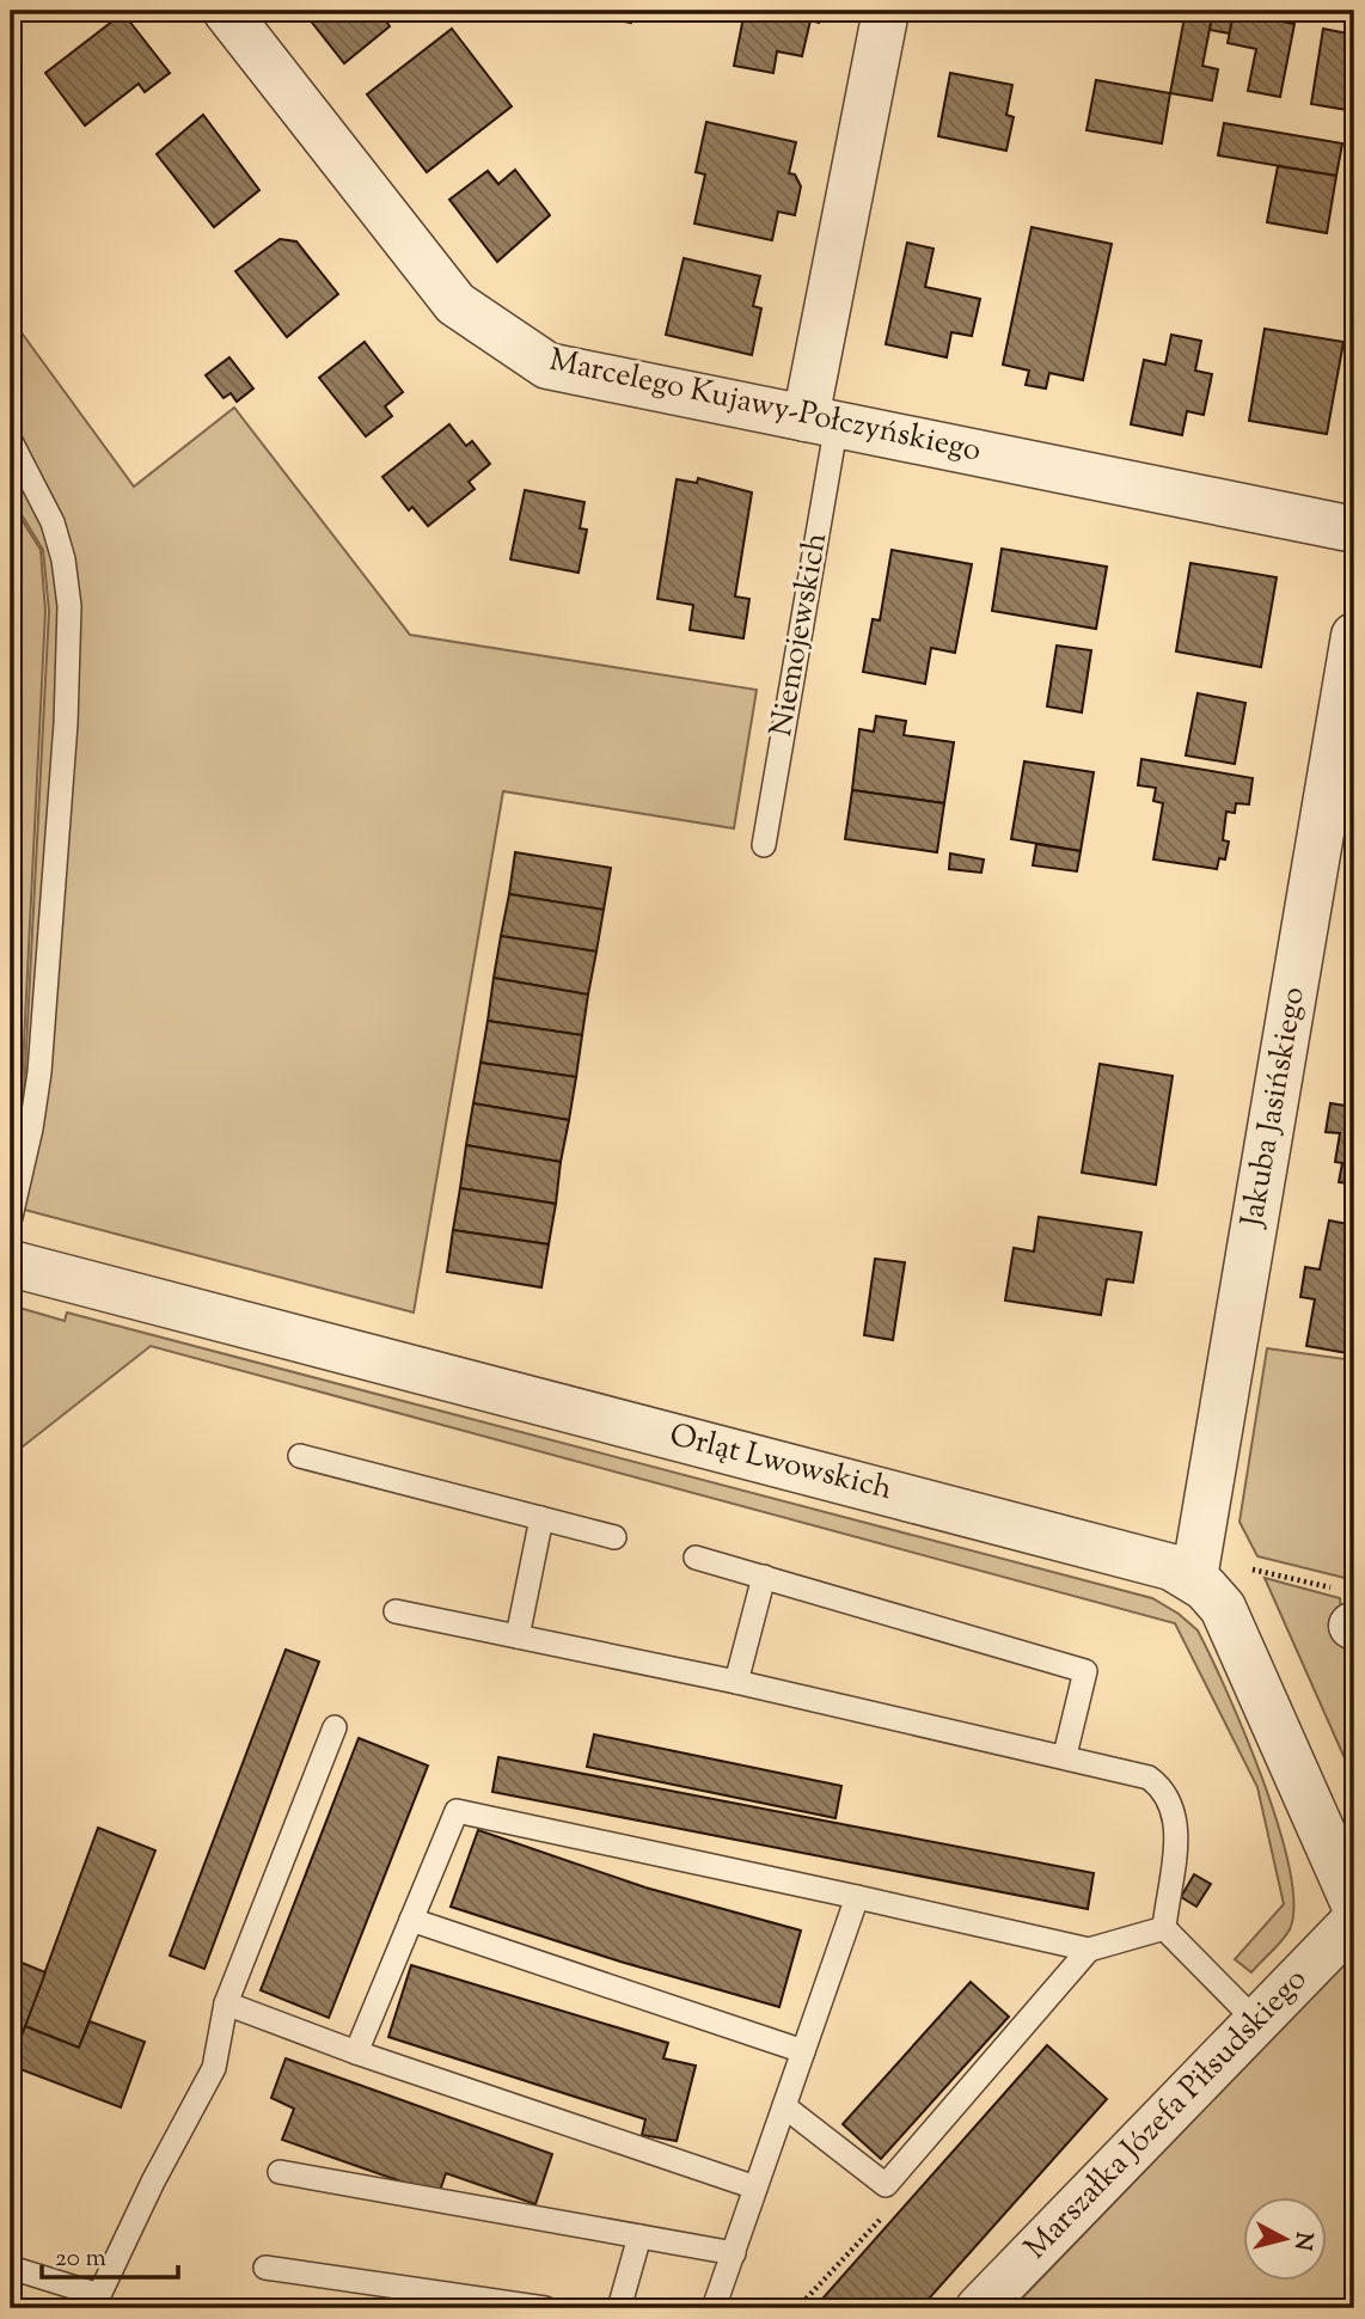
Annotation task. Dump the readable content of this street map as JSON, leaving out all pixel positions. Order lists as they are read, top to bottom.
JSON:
{
  "streets": {
    "street": [
      "Marcelego Kujawy-Połczyńskiego",
      "Niemojewskich",
      "Jakuba Jasińskiego",
      "Orląt Lwowskich",
      "Marszałka Józefa Piłsudskiego"
    ]
  },
  "crossings": [
    ["Marcelego Kujawy-Połczyńskiego", "Niemojewskich"],
    ["Jakuba Jasińskiego", "Orląt Lwowskich"]
  ],
  "scale_bar": "20 m",
  "north": "right"
}
